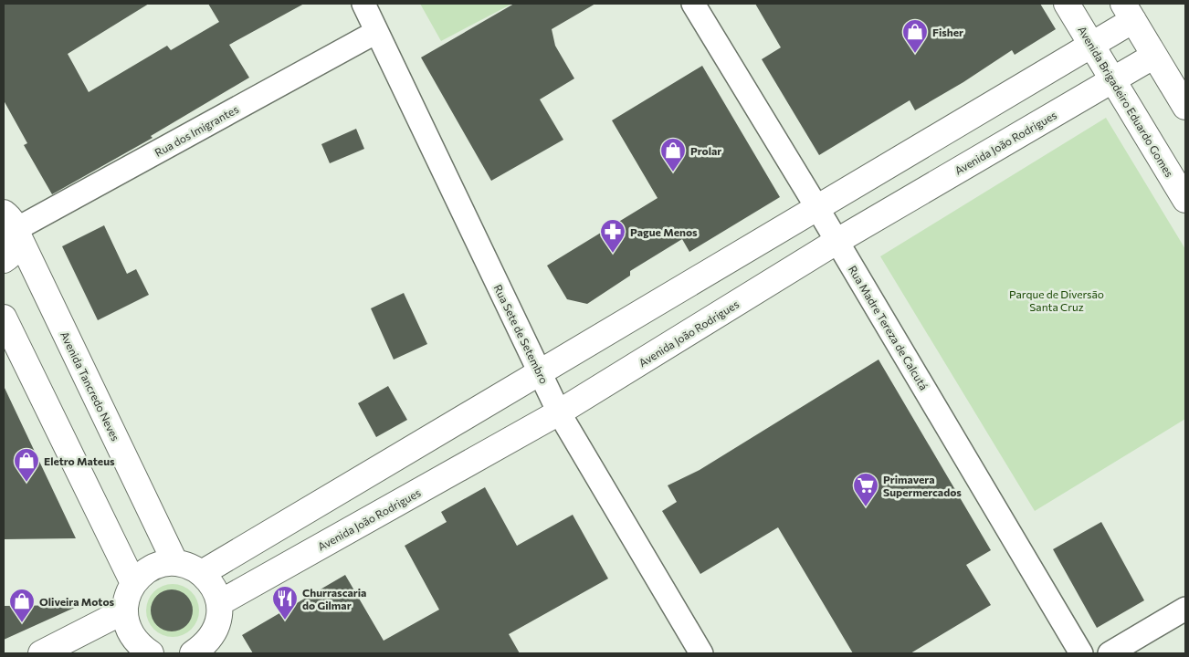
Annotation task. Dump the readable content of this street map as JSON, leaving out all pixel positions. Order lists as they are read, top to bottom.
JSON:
{
  "streets": {
    "street": [
      "Avenida Brigadeiro Eduardo Gomes",
      "Rua dos Imigrantes",
      "Avenida João Rodrigues",
      "Rua Madre Tereza de Calcutá",
      "Rua Sete de Setembro",
      "Avenida Tancredo Neves"
    ]
  },
  "crossings": [
    ["Avenida Brigadeiro Eduardo Gomes", "Avenida João Rodrigues"],
    ["Rua dos Imigrantes", "Rua Sete de Setembro"],
    ["Rua dos Imigrantes", "Avenida Tancredo Neves"],
    ["Avenida João Rodrigues", "Rua Madre Tereza de Calcutá"],
    ["Avenida João Rodrigues", "Rua Sete de Setembro"]
  ],
  "parks": ["Parque de Diversão Santa Cruz"],
  "places": {
    "shop": [
      "Fisher",
      "Prolar",
      "Eletro Mateus",
      "Oliveira Motos"
    ],
    "pharmacy": ["Pague Menos"],
    "supermarket": ["Primavera Supermercados"],
    "restaurant": ["Churrascaria do Gilmar"]
  }
}
